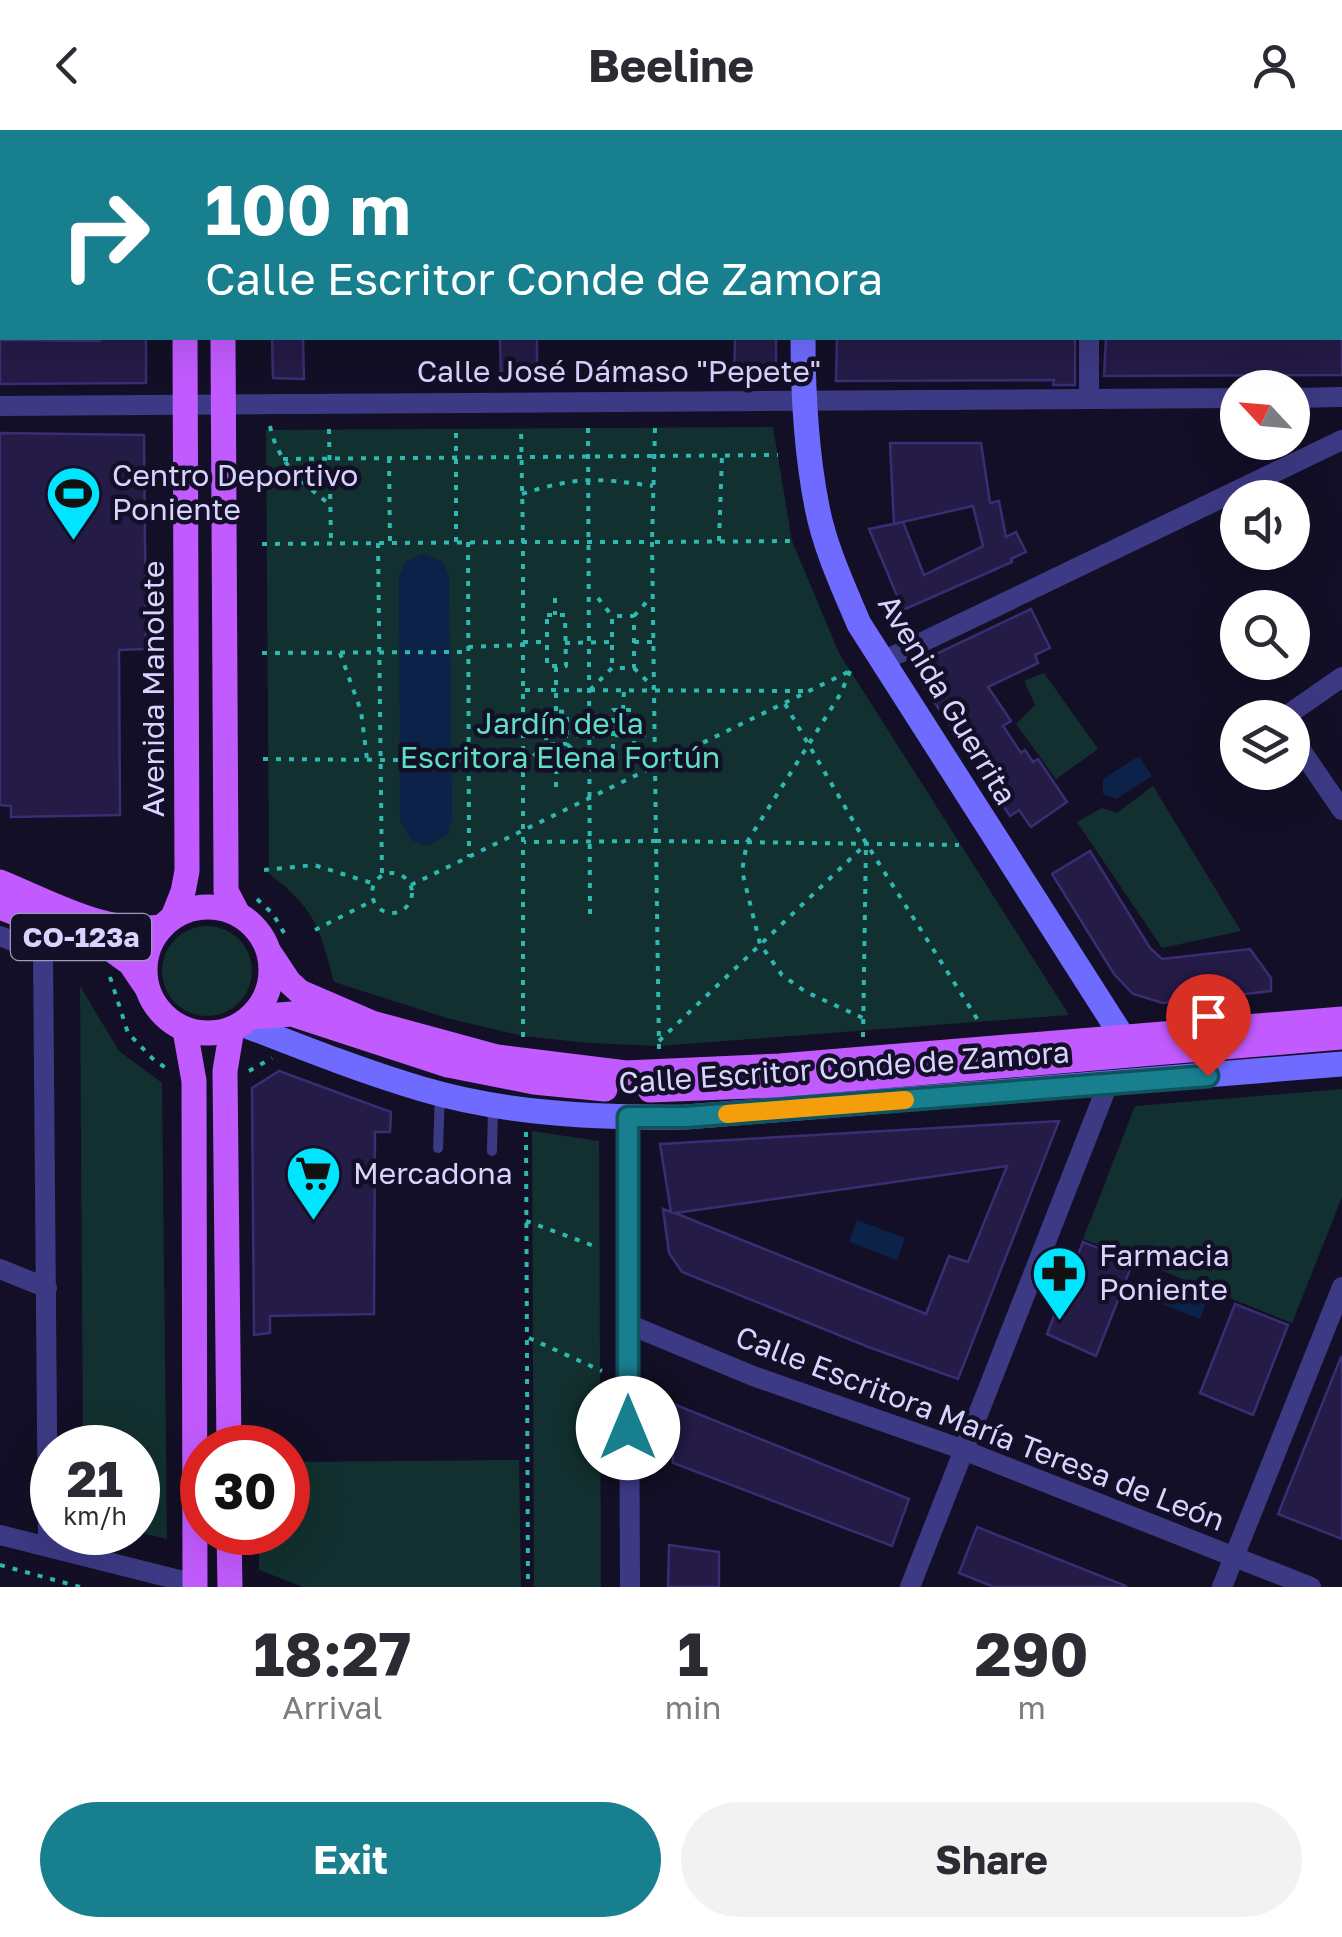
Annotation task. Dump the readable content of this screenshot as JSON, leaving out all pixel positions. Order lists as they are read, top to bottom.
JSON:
{
  "streets": {
    "main road": ["Avenida Manolete", "CO-123a", "Calle Escritor Conde de Zamora"],
    "street": ["Calle José Dámaso \"Pepete\"", "Avenida Guerrita", "Calle Escritora María Teresa de León"]
  },
  "crossings": [
    ["Calle José Dámaso \"Pepete\"", "Avenida Manolete"],
    ["Calle José Dámaso \"Pepete\"", "Avenida Guerrita"],
    ["Avenida Manolete", "CO-123a"],
    ["Avenida Manolete", "Calle Escritor Conde de Zamora"],
    ["Avenida Guerrita", "Calle Escritor Conde de Zamora"],
    ["CO-123a", "Calle Escritor Conde de Zamora"]
  ],
  "parks": ["Jardín de la Escritora Elena Fortún"],
  "places": {
    "sports": ["Centro Deportivo Poniente"],
    "supermarket": ["Mercadona"],
    "pharmacy": ["Farmacia Poniente"]
  },
  "north": "top left",
  "page": {
    "header": "Beeline",
    "turn": ["100 m", "Calle Escritor Conde de Zamora"],
    "speed": "21 km/h",
    "limit": "30",
    "eta": [
      "18:27",
      "Arrival",
      "1",
      "min",
      "290",
      "m"
    ],
    "buttons": ["Exit", "Share"]
  }
}
